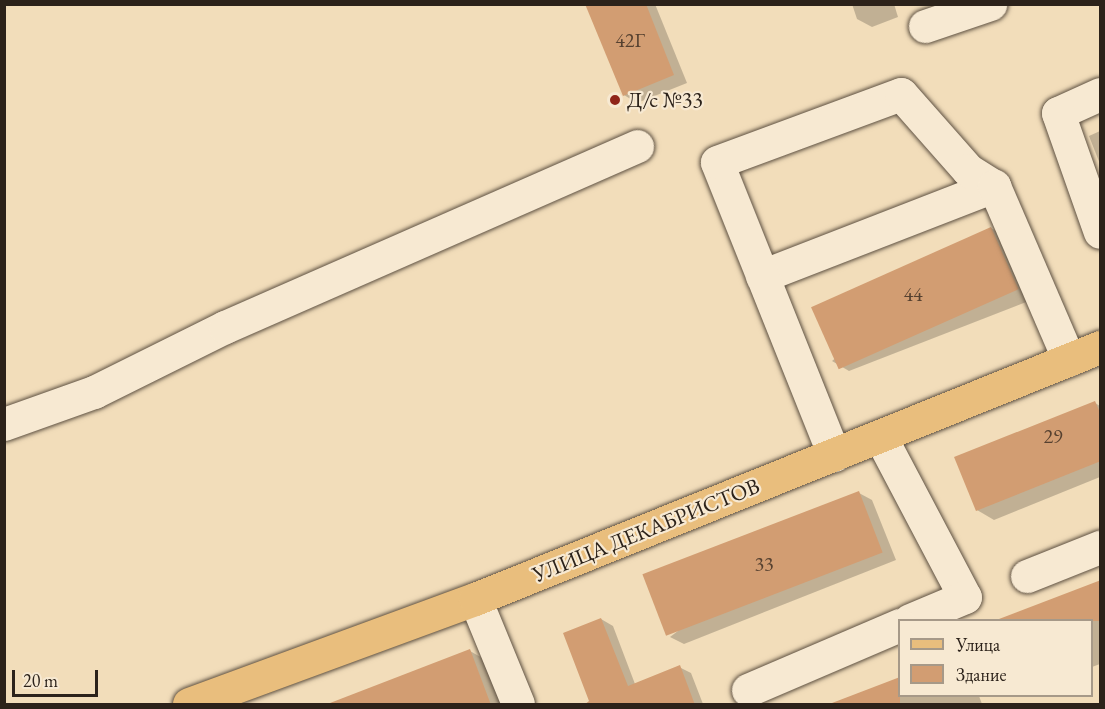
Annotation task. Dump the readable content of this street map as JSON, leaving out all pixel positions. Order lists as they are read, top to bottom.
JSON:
{
  "streets": {
    "main road": ["УЛИЦА ДЕКАБРИСТОВ"]
  },
  "places": ["Д/с №33"],
  "house_numbers": [
    "42Г",
    "44",
    "29",
    "33"
  ],
  "legend": ["Улица", "Здание"],
  "scale_bar": "20 m"
}
